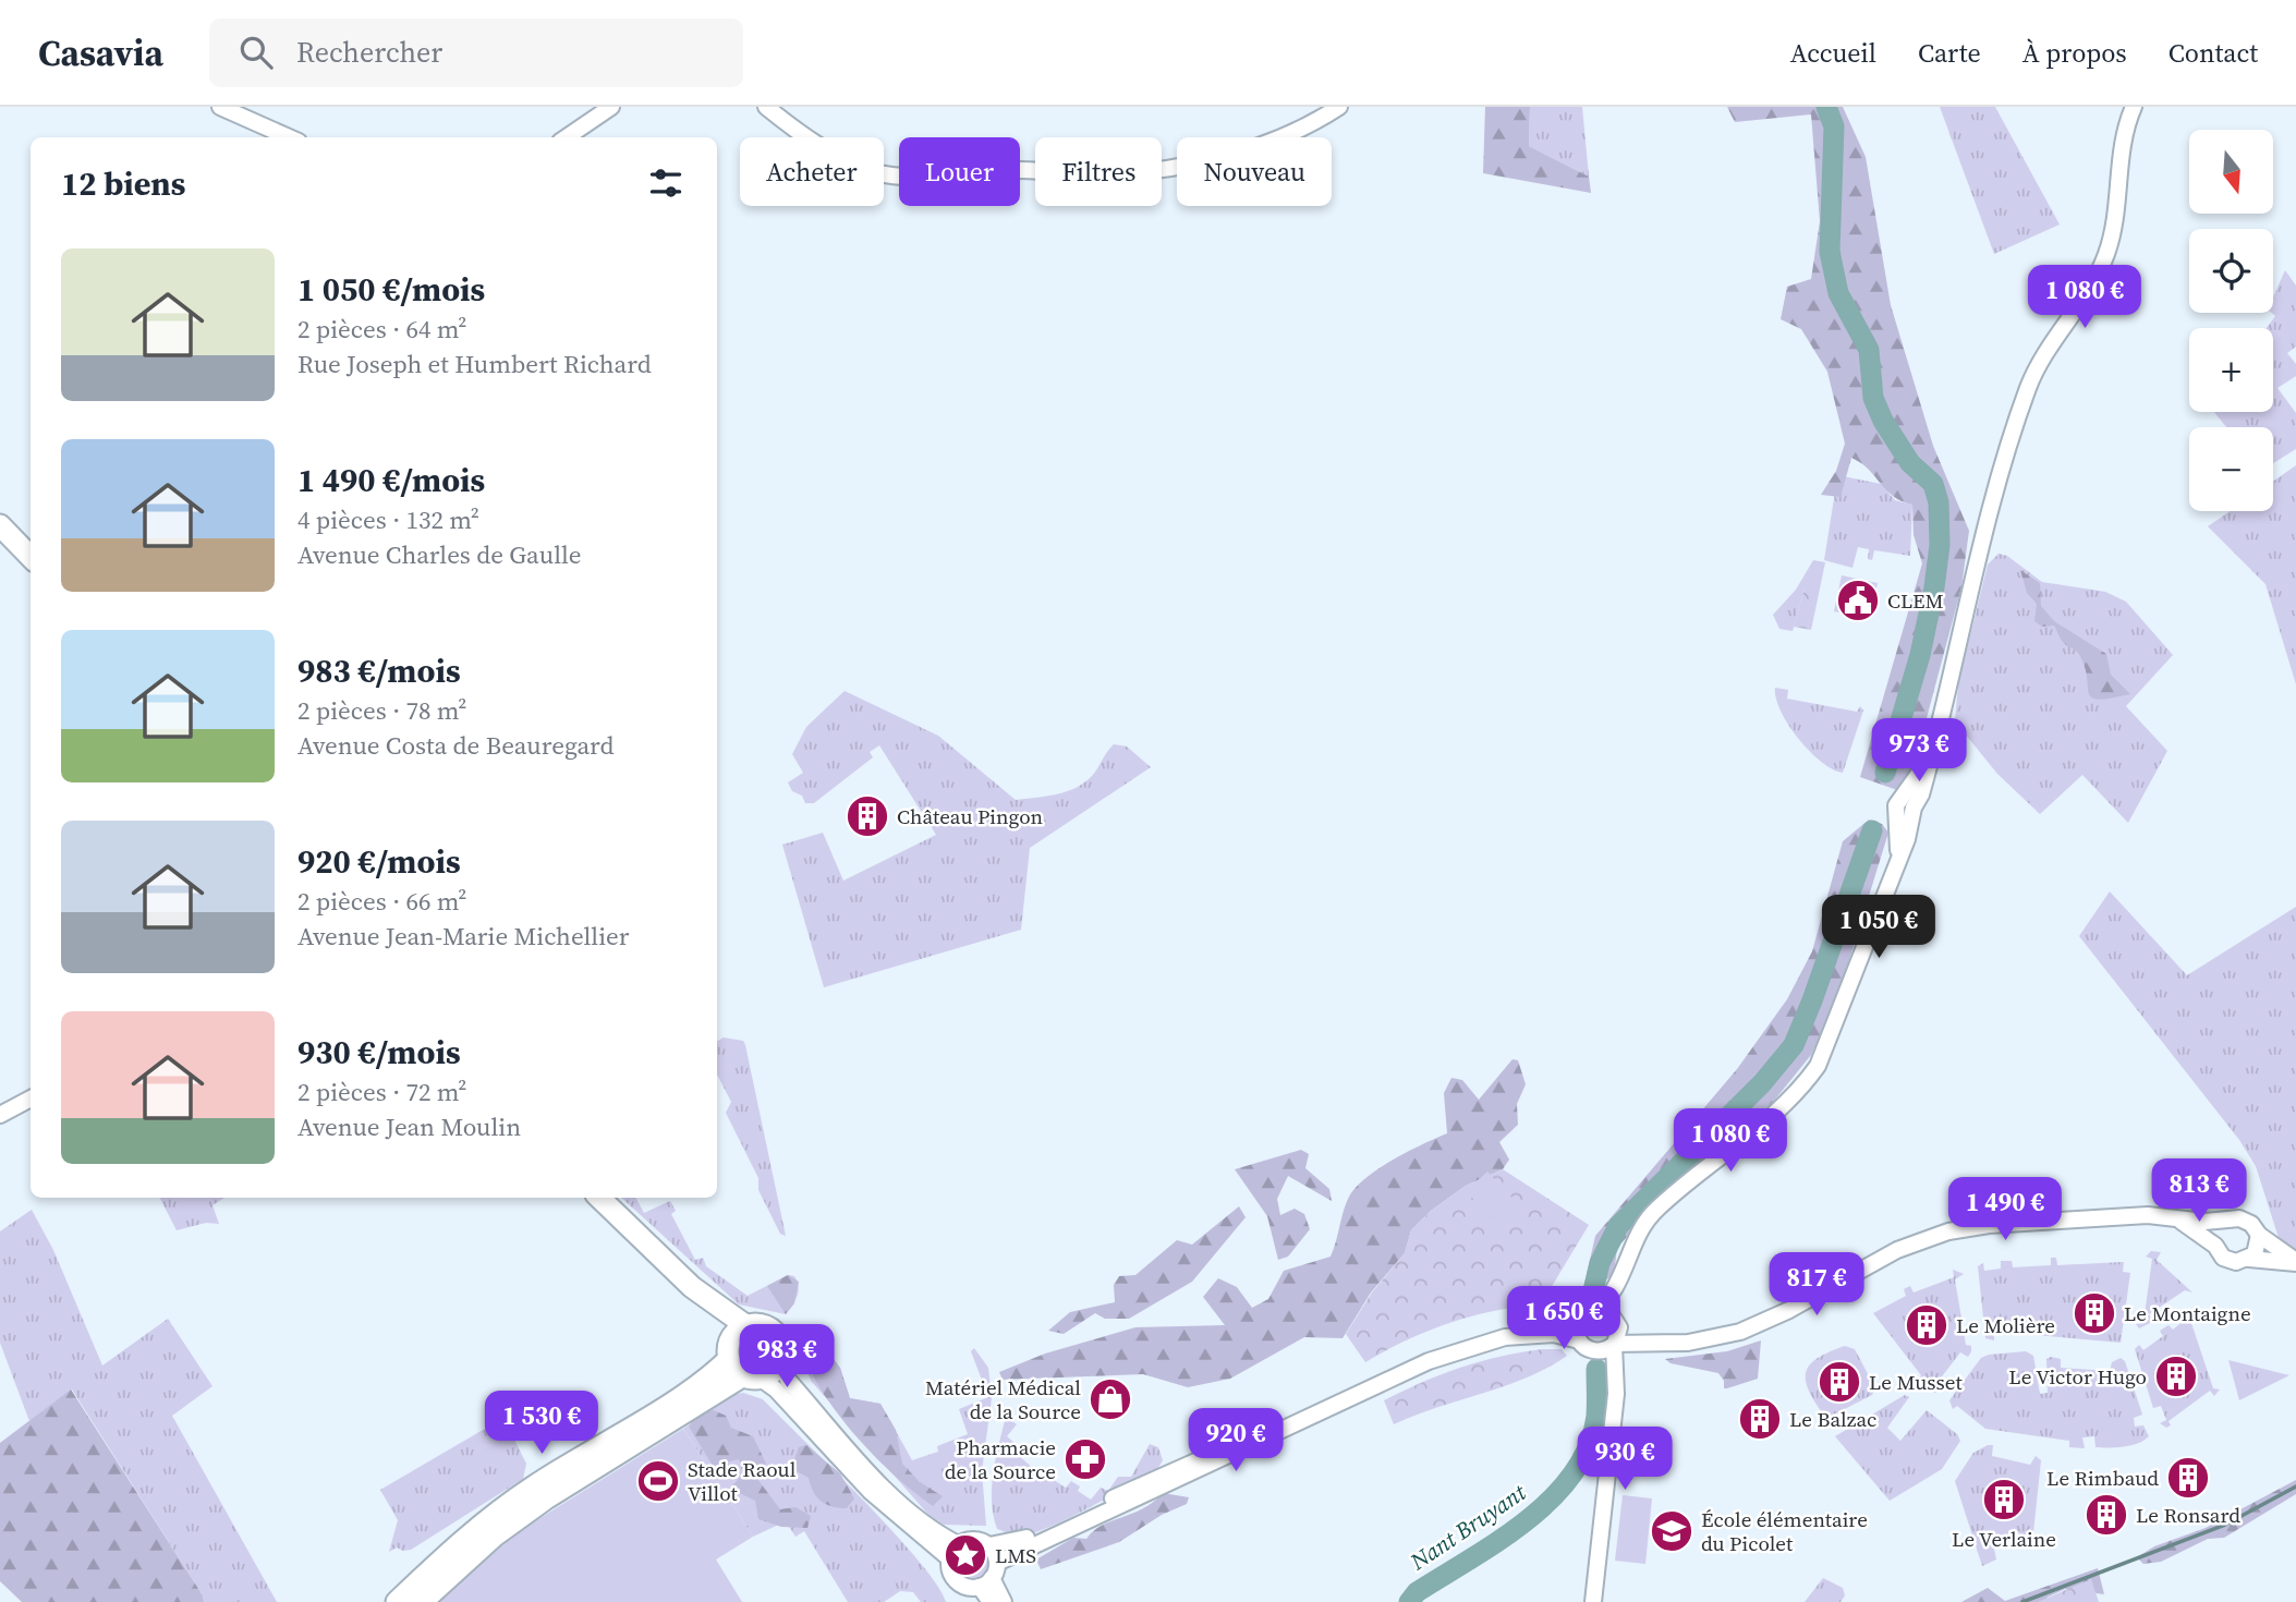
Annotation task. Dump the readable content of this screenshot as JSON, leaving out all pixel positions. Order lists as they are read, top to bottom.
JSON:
{
  "water": ["Nant Bruyant"],
  "places": {
    "public building": ["CLEM"],
    "building": [
      "Château Pingon",
      "Le Montaigne",
      "Le Molière",
      "Le Victor Hugo",
      "Le Musset",
      "Le Balzac",
      "Le Rimbaud",
      "Le Verlaine",
      "Le Ronsard"
    ],
    "shop": ["Matériel Médical de la Source"],
    "pharmacy": ["Pharmacie de la Source"],
    "sports": ["Stade Raoul Villot"],
    "school or university": ["École élémentaire du Picolet"],
    "place": ["LMS"]
  },
  "north": "bottom",
  "page": {
    "header": "Casavia",
    "search": "Rechercher",
    "nav": [
      "Accueil",
      "Carte",
      "À propos",
      "Contact"
    ],
    "map_buttons": ["+", "−"],
    "chip": [
      "Acheter",
      "Louer",
      "Filtres",
      "Nouveau"
    ],
    "heading": "12 biens",
    "list": [
      {
        "name": "1 050 €/mois",
        "note": "2 pièces · 64 m² · Rue Joseph et Humbert Richard"
      },
      {
        "name": "1 490 €/mois",
        "note": "4 pièces · 132 m² · Avenue Charles de Gaulle"
      },
      {
        "name": "983 €/mois",
        "note": "2 pièces · 78 m² · Avenue Costa de Beauregard"
      },
      {
        "name": "920 €/mois",
        "note": "2 pièces · 66 m² · Avenue Jean-Marie Michellier"
      },
      {
        "name": "930 €/mois",
        "note": "2 pièces · 72 m² · Avenue Jean Moulin"
      }
    ],
    "price": [
      "1 080 €",
      "973 €",
      "1 050 €",
      "1 080 €",
      "813 €",
      "1 490 €",
      "817 €",
      "1 650 €",
      "983 €",
      "1 530 €",
      "920 €",
      "930 €"
    ]
  }
}
